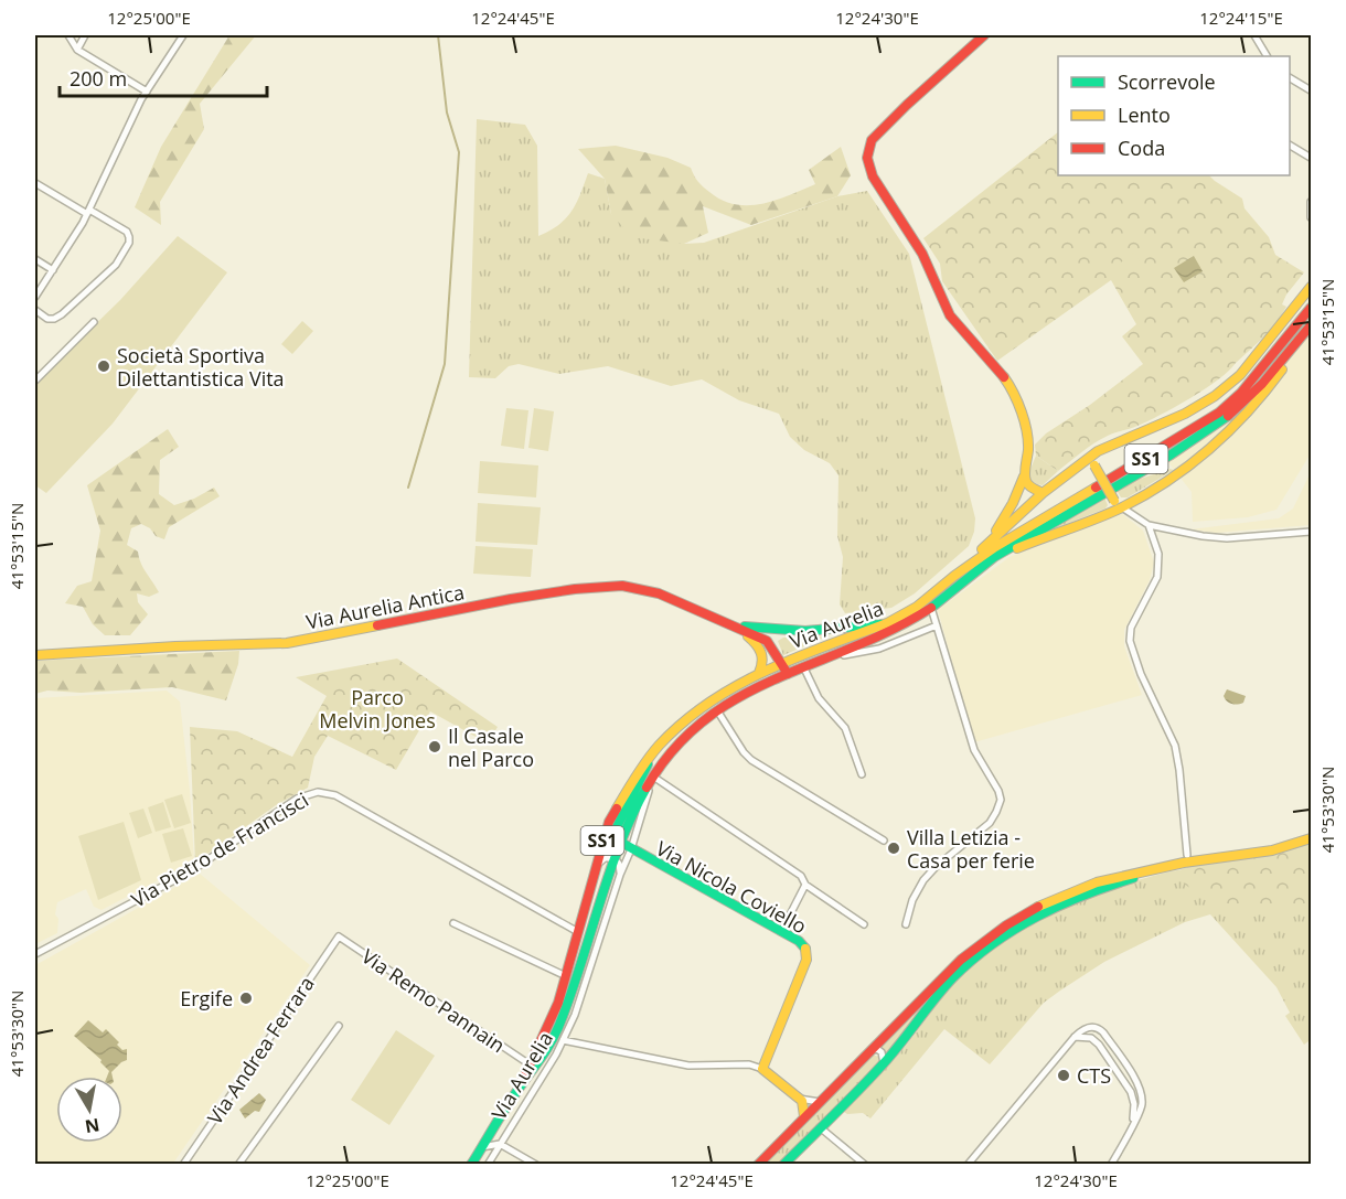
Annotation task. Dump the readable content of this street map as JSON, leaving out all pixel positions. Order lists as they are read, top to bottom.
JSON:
{
  "streets": {
    "main road": [
      "SS1",
      "Via Aurelia Antica",
      "Via Aurelia",
      "Via Nicola Coviello"
    ],
    "street": ["Via Pietro de Francisci", "Via Remo Pannain", "Via Andrea Ferrara"]
  },
  "crossings": [
    ["Via Aurelia", "Via Pietro de Francisci"],
    ["Via Aurelia", "Via Nicola Coviello"],
    ["Via Aurelia", "Via Remo Pannain"],
    ["Via Remo Pannain", "Via Andrea Ferrara"]
  ],
  "parks": ["Parco Melvin Jones"],
  "places": [
    "Società Sportiva Dilettantistica Vita",
    "Il Casale nel Parco",
    "Villa Letizia - Casa per ferie",
    "Ergife",
    "CTS"
  ],
  "legend": ["Scorrevole", "Lento", "Coda"],
  "scale_bar": "200 m",
  "north": "bottom",
  "coordinates": [
    "12°25'00\"E",
    "12°24'45\"E",
    "12°24'30\"E",
    "12°24'15\"E",
    "41°53'15\"N",
    "41°53'30\"N"
  ]
}
